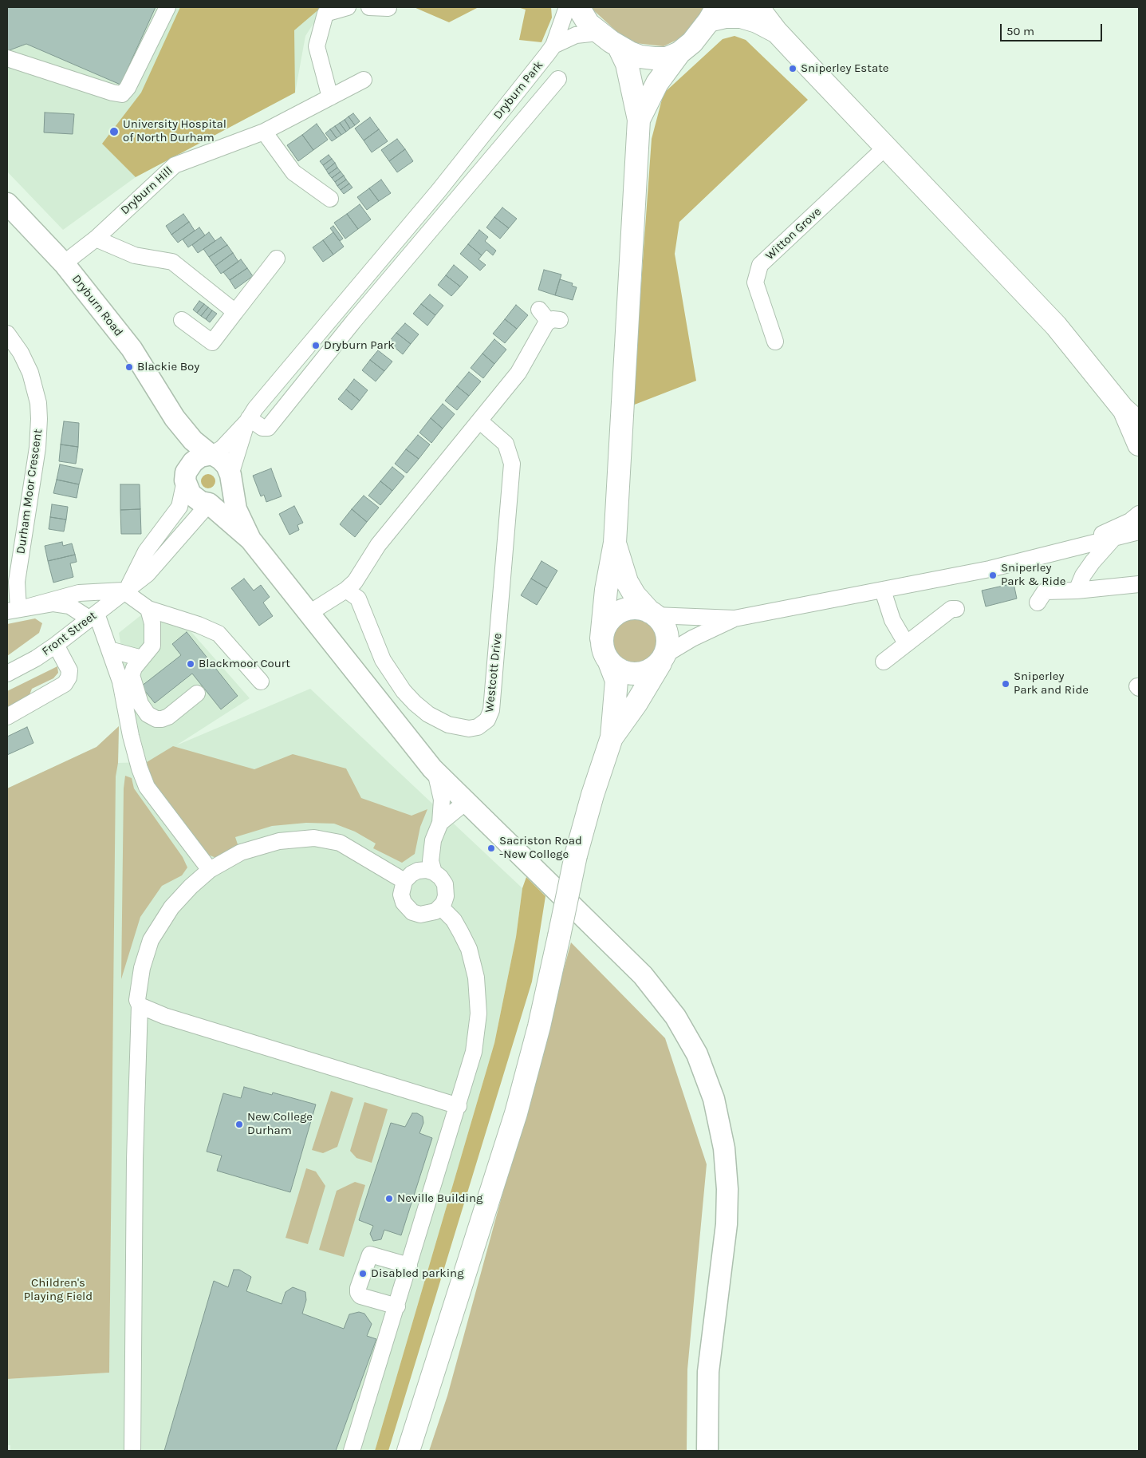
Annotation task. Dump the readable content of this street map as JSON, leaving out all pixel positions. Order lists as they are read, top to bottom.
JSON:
{
  "streets": {
    "main road": ["Dryburn Road"],
    "street": [
      "Dryburn Park",
      "Dryburn Hill",
      "Witton Grove",
      "Durham Moor Crescent",
      "Front Street",
      "Westcott Drive"
    ]
  },
  "crossings": [
    ["Dryburn Park", "Dryburn Road"],
    ["Dryburn Park", "Front Street"],
    ["Dryburn Hill", "Dryburn Road"],
    ["Dryburn Road", "Front Street"]
  ],
  "parks": ["Children's Playing Field"],
  "places": [
    "Sniperley Estate",
    "University Hospital of North Durham",
    "Dryburn Park",
    "Blackie Boy",
    "Sniperley Park & Ride",
    "Blackmoor Court",
    "Sniperley Park and Ride",
    "Sacriston Road -New College",
    "New College Durham",
    "Neville Building",
    "Disabled parking"
  ],
  "scale_bar": "50 m"
}
